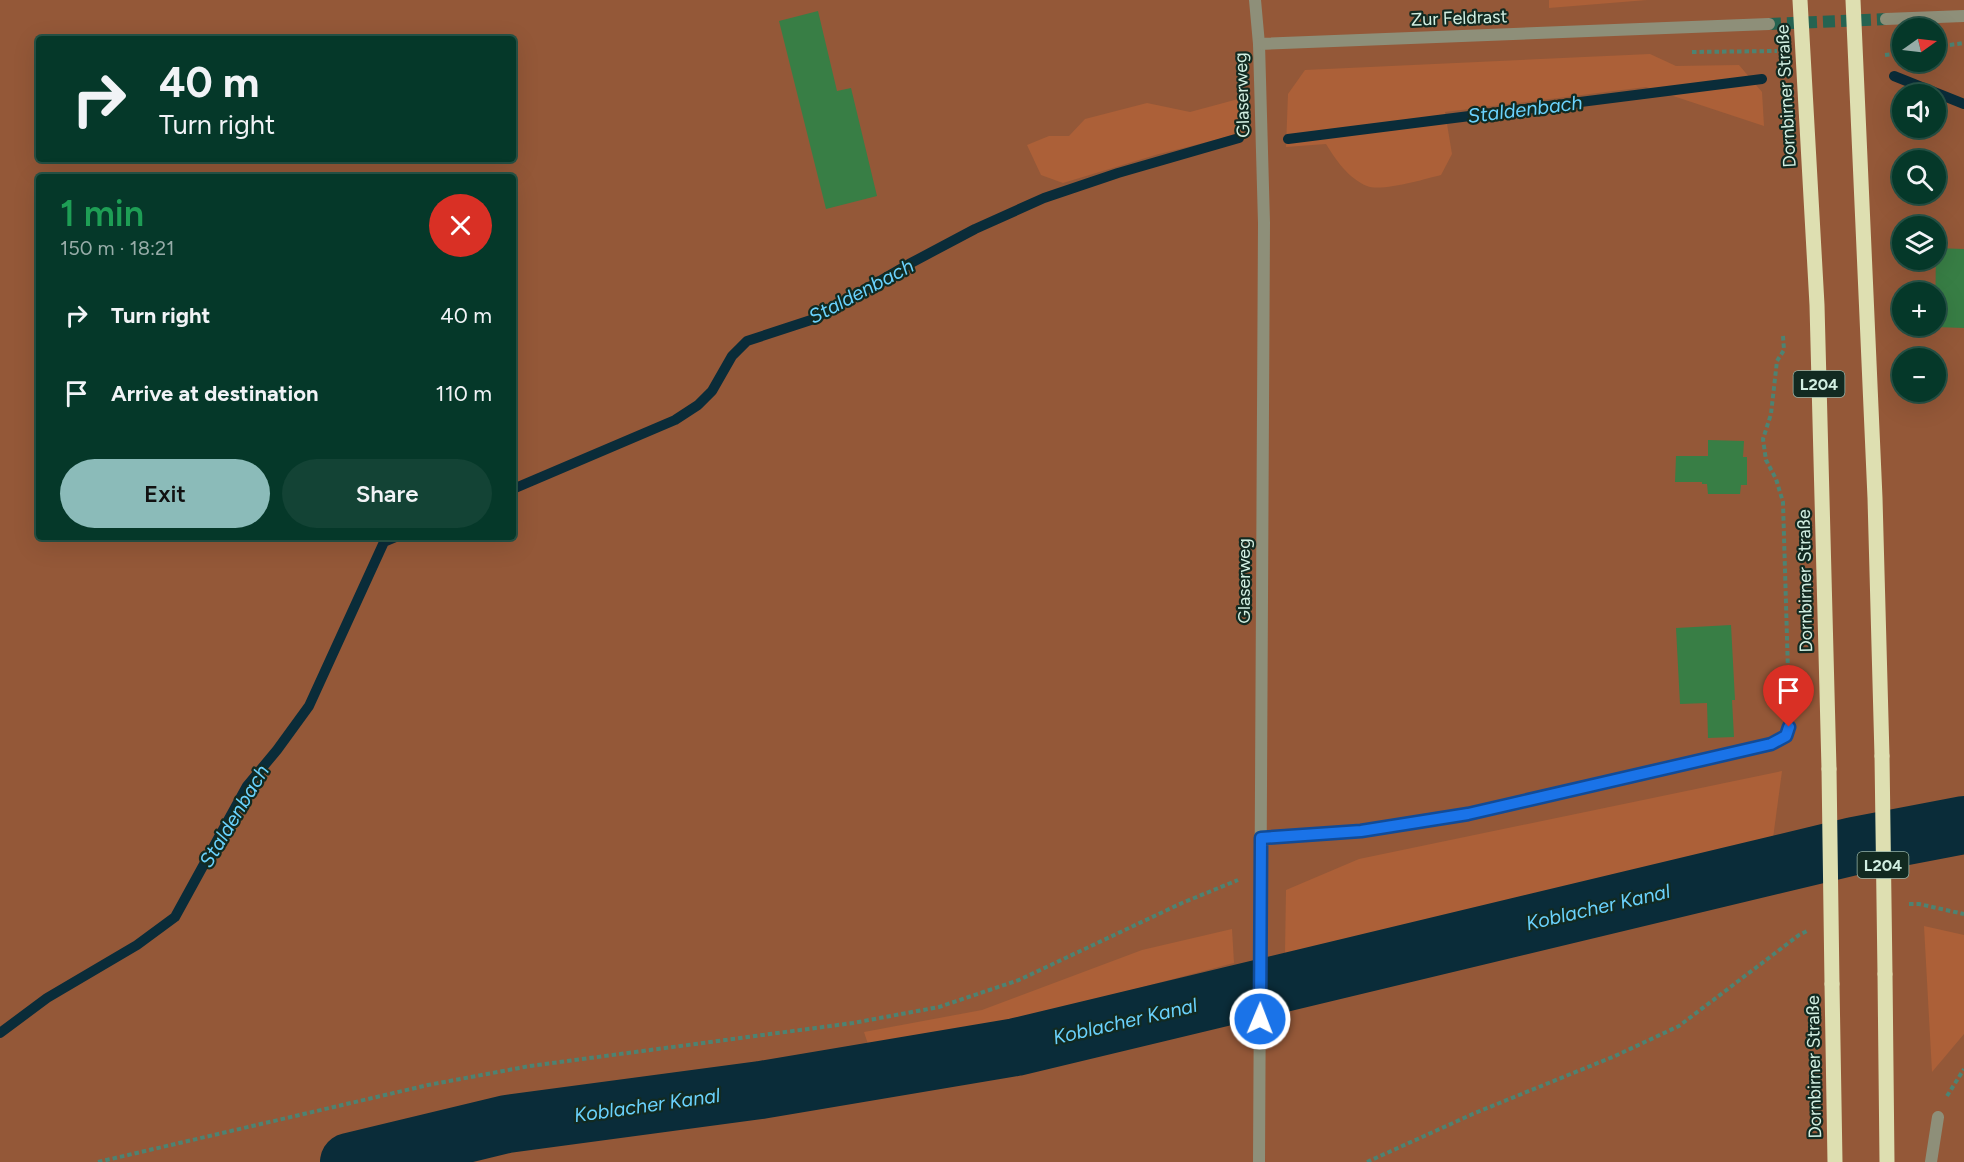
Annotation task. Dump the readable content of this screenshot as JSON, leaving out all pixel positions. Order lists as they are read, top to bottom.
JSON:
{
  "streets": {
    "main road": ["Dornbirner Straße", "L204"],
    "street": ["Zur Feldrast", "Glaserweg"]
  },
  "crossings": [
    ["Zur Feldrast", "Glaserweg"]
  ],
  "water": ["Staldenbach", "Koblacher Kanal"],
  "north": "right",
  "page": {
    "map_buttons": ["+", "−"],
    "turn": ["40 m", "Turn right"],
    "heading": ["1 min", "150 m · 18:21"],
    "list": [
      {
        "name": "Turn right",
        "value": "40 m"
      },
      {
        "name": "Arrive at destination",
        "value": "110 m"
      }
    ],
    "buttons": ["Exit", "Share"]
  }
}
